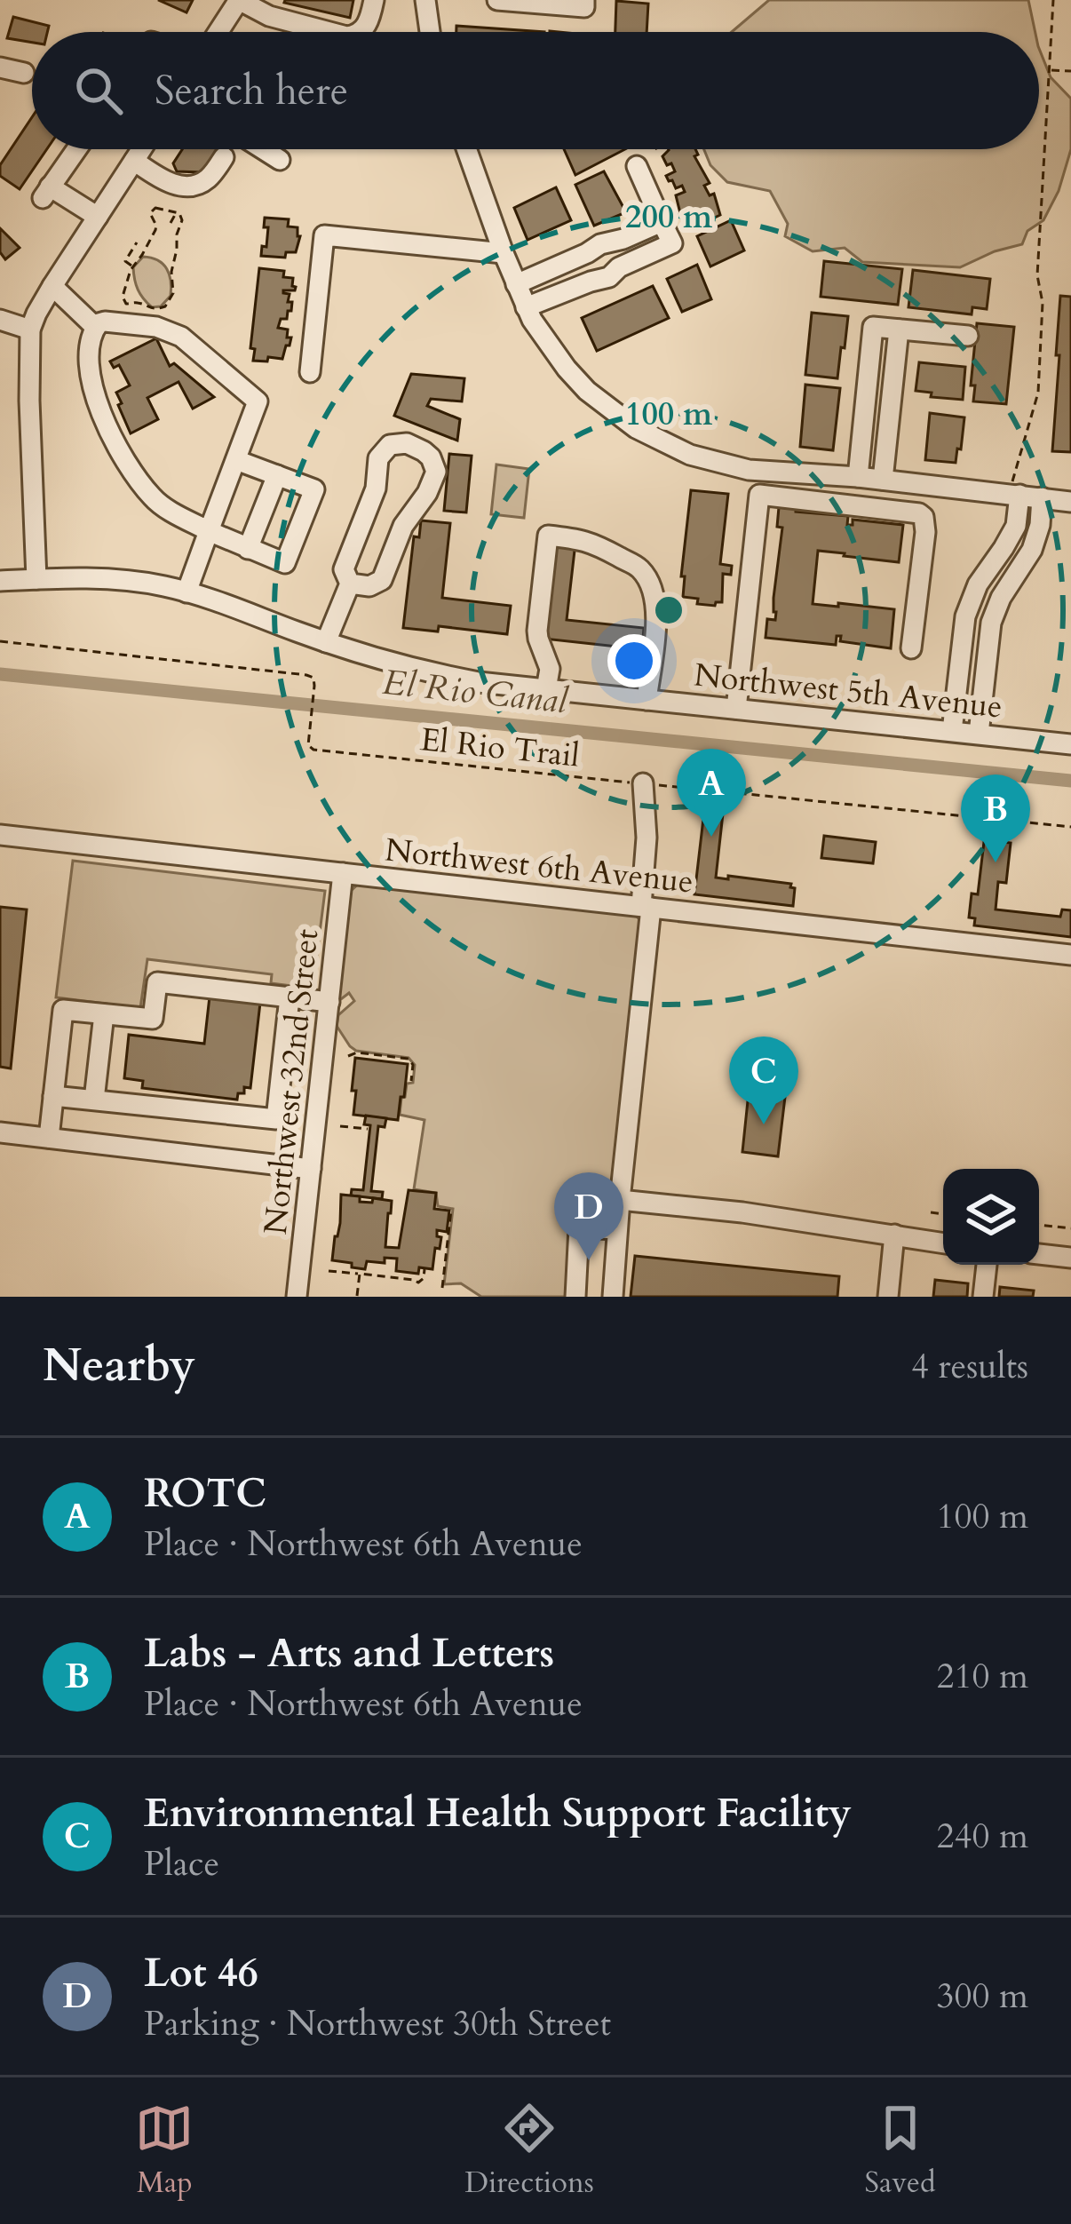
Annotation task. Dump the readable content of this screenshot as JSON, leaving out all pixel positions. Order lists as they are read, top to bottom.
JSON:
{
  "streets": {
    "street": ["Northwest 5th Avenue", "Northwest 6th Avenue", "Northwest 32nd Street"],
    "path": ["El Rio Trail"]
  },
  "crossings": [
    ["Northwest 6th Avenue", "Northwest 32nd Street"]
  ],
  "water": ["El Rio Canal"],
  "page": {
    "search": "Search here",
    "pins": [
      "A",
      "B",
      "C",
      "D"
    ],
    "heading": ["Nearby", "4 results"],
    "list": [
      {
        "mark": "A",
        "name": "ROTC",
        "note": "Place · Northwest 6th Avenue",
        "value": "100 m"
      },
      {
        "mark": "B",
        "name": "Labs - Arts and Letters",
        "note": "Place · Northwest 6th Avenue",
        "value": "210 m"
      },
      {
        "mark": "C",
        "name": "Environmental Health Support Facility",
        "note": "Place",
        "value": "240 m"
      },
      {
        "mark": "D",
        "name": "Lot 46",
        "note": "Parking · Northwest 30th Street",
        "value": "300 m"
      }
    ],
    "nav": ["Map", "Directions", "Saved"]
  },
  "rings": ["200 m", "100 m"]
}
